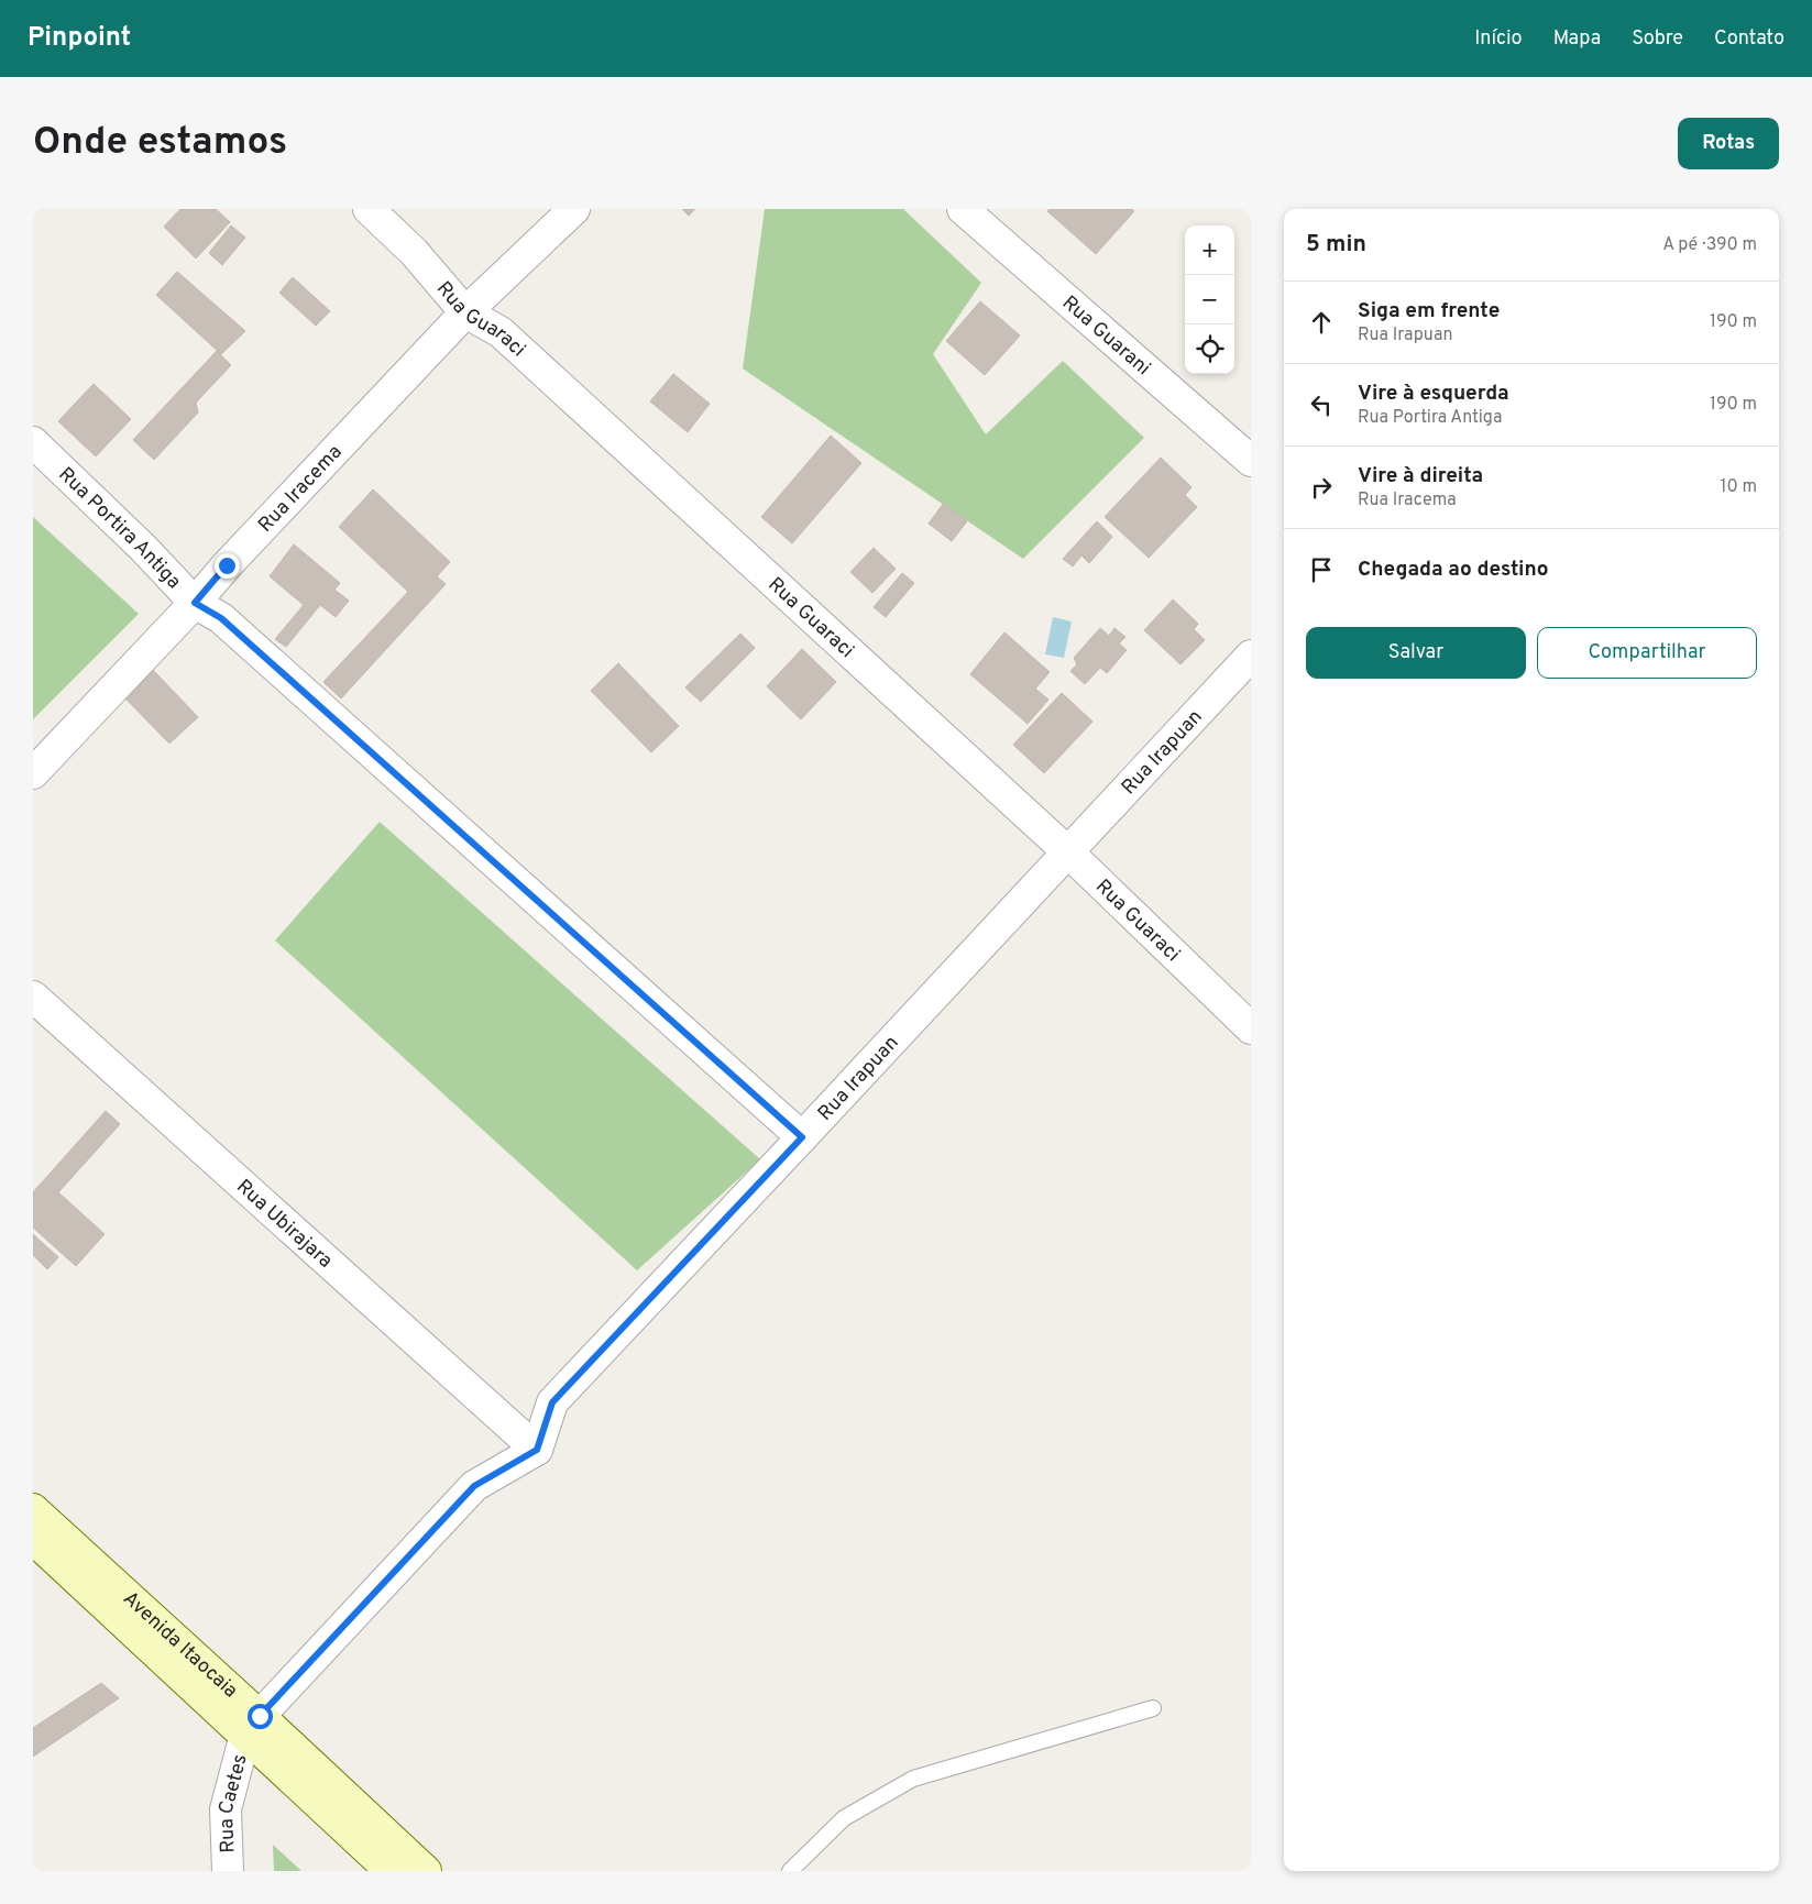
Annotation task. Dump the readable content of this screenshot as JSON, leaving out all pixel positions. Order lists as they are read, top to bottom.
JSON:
{
  "streets": {
    "main road": ["Avenida Itaocaia"],
    "street": [
      "Rua Guaraci",
      "Rua Guarani",
      "Rua Iracema",
      "Rua Portira Antiga",
      "Rua Irapuan",
      "Rua Ubirajara",
      "Rua Caetes"
    ]
  },
  "crossings": [
    ["Rua Guaraci", "Rua Iracema"],
    ["Rua Guaraci", "Rua Irapuan"],
    ["Rua Iracema", "Rua Portira Antiga"],
    ["Rua Portira Antiga", "Rua Irapuan"],
    ["Rua Irapuan", "Rua Ubirajara"],
    ["Avenida Itaocaia", "Rua Caetes"]
  ],
  "page": {
    "header": "Pinpoint",
    "nav": [
      "Início",
      "Mapa",
      "Sobre",
      "Contato"
    ],
    "buttons": [
      "Rotas",
      ["Salvar", "Compartilhar"]
    ],
    "title": "Onde estamos",
    "heading": ["5 min", "A pé · 390 m"],
    "map_buttons": ["+", "−"],
    "list": [
      ["Siga em frente", "Rua Irapuan", "190 m"],
      ["Vire à esquerda", "Rua Portira Antiga", "190 m"],
      ["Vire à direita", "Rua Iracema", "10 m"],
      "Chegada ao destino"
    ]
  }
}
